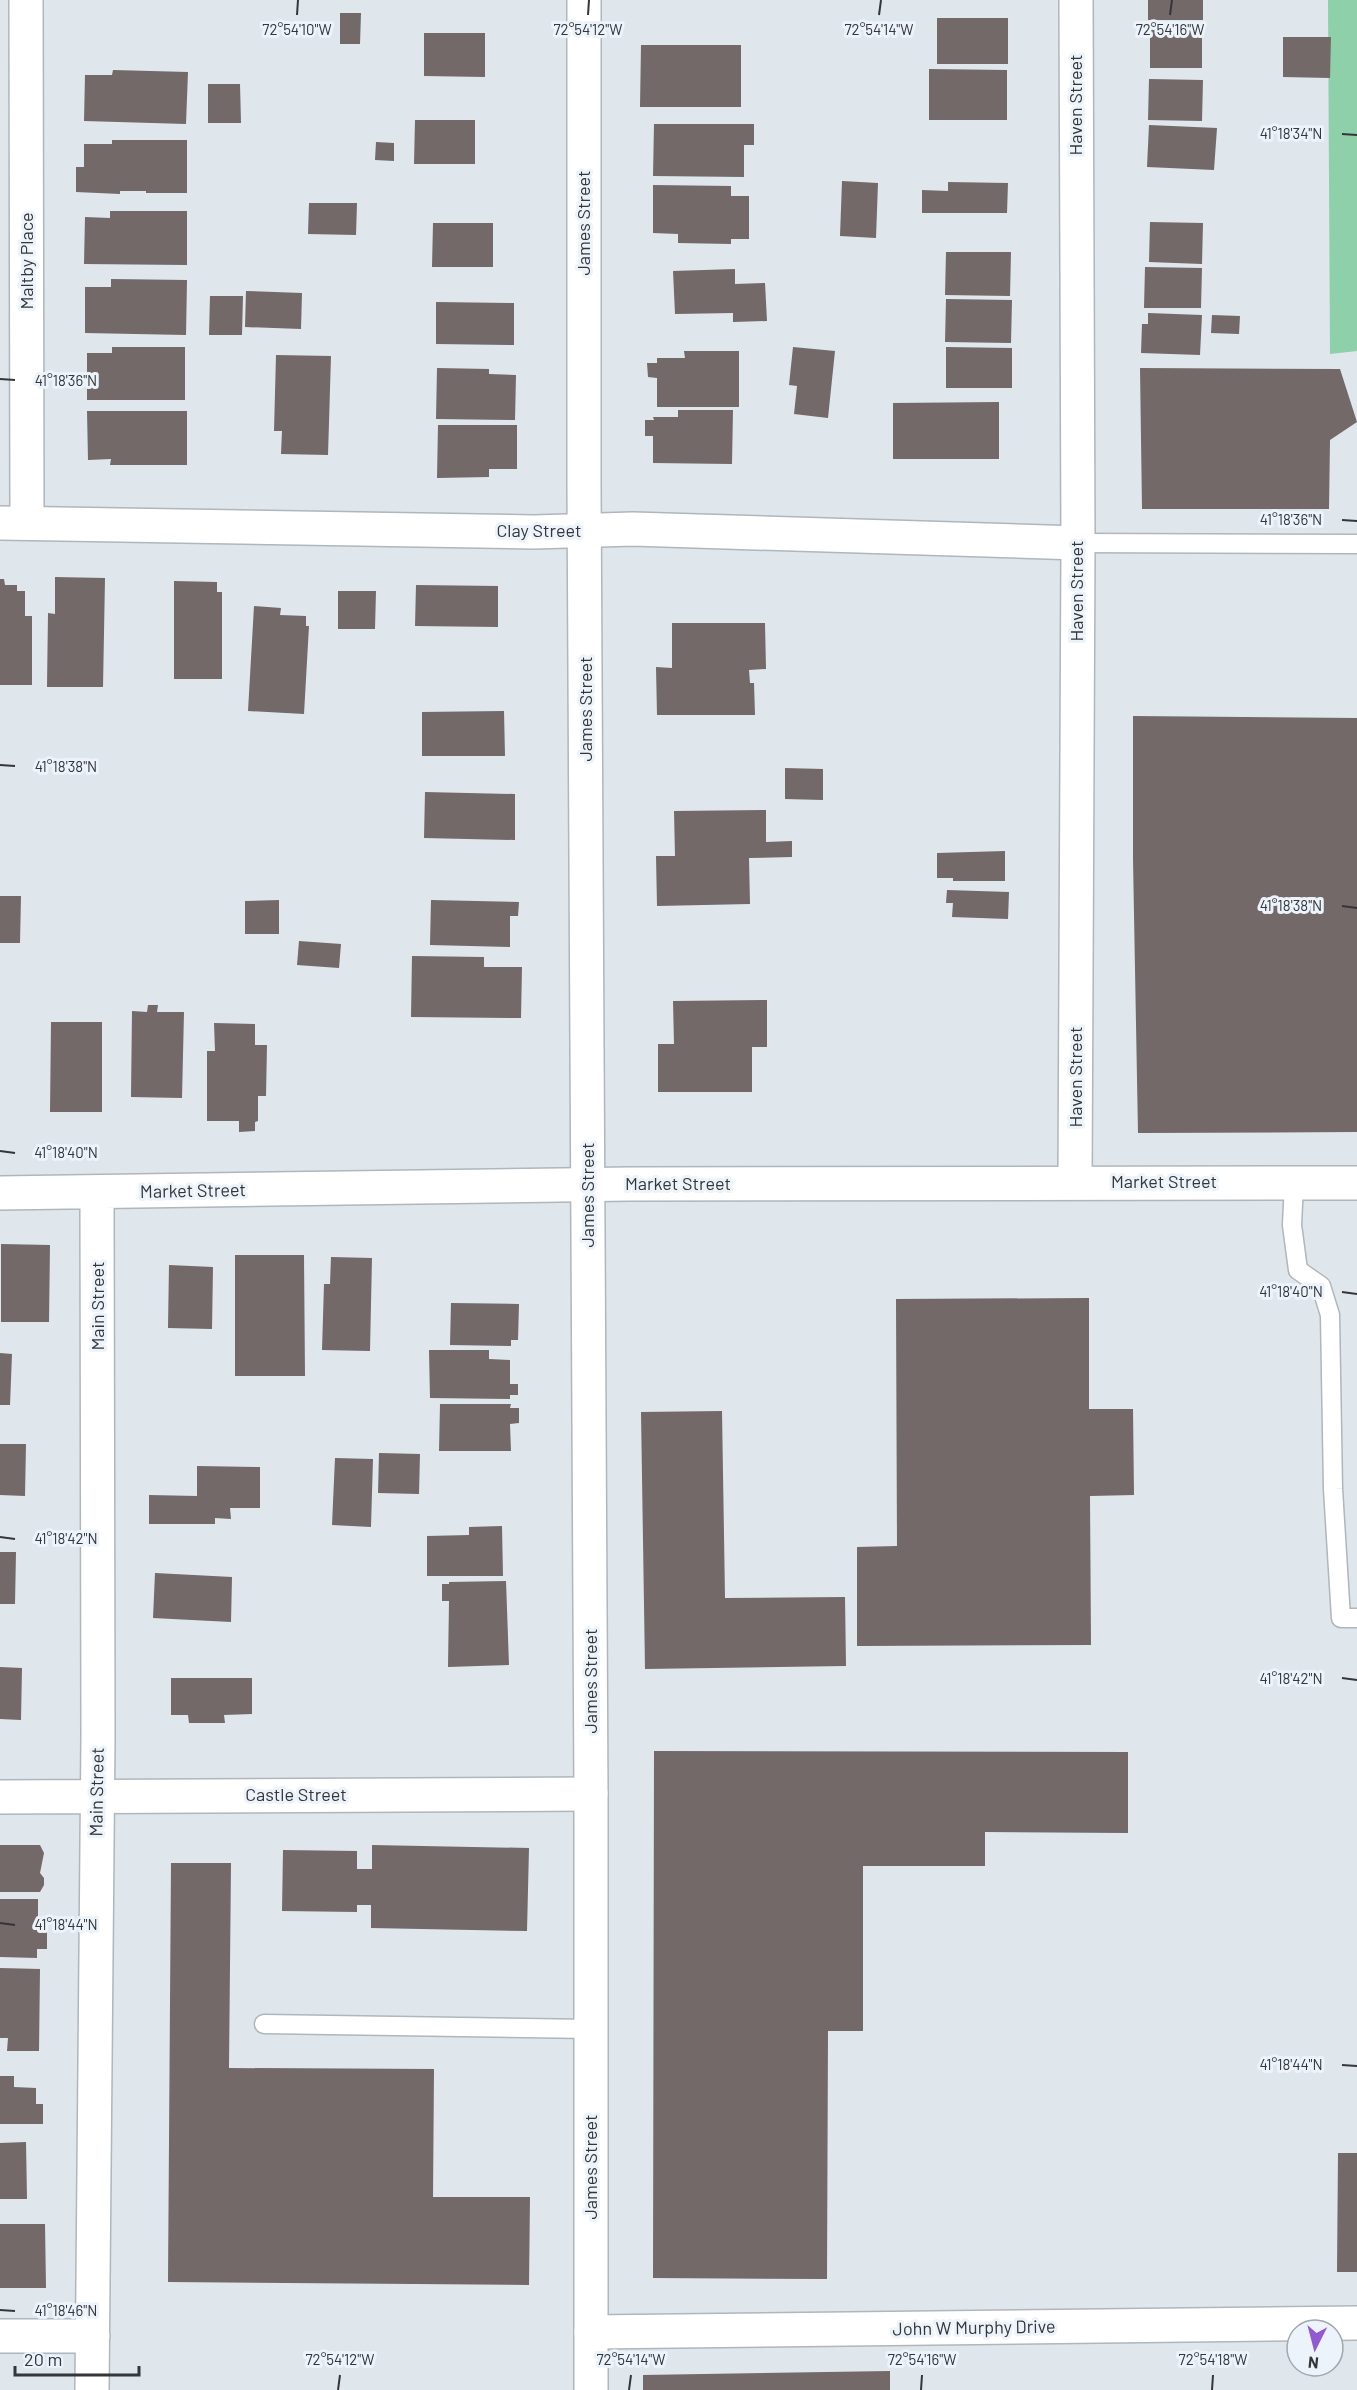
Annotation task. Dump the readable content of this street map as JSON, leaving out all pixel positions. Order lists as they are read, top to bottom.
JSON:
{
  "streets": {
    "street": [
      "Haven Street",
      "James Street",
      "Maltby Place",
      "Clay Street",
      "Market Street",
      "Main Street",
      "Castle Street",
      "John W Murphy Drive"
    ]
  },
  "crossings": [
    ["Haven Street", "Clay Street"],
    ["Haven Street", "Market Street"],
    ["James Street", "Clay Street"],
    ["James Street", "Market Street"],
    ["James Street", "Castle Street"],
    ["James Street", "John W Murphy Drive"],
    ["Maltby Place", "Clay Street"],
    ["Market Street", "Main Street"],
    ["Main Street", "Castle Street"]
  ],
  "scale_bar": "20 m",
  "north": "bottom",
  "coordinates": [
    "72°54'10\"W",
    "72°54'12\"W",
    "72°54'14\"W",
    "72°54'16\"W",
    "41°18'34\"N",
    "41°18'36\"N",
    "41°18'38\"N",
    "41°18'40\"N",
    "41°18'42\"N",
    "41°18'44\"N",
    "41°18'46\"N",
    "72°54'18\"W"
  ]
}
